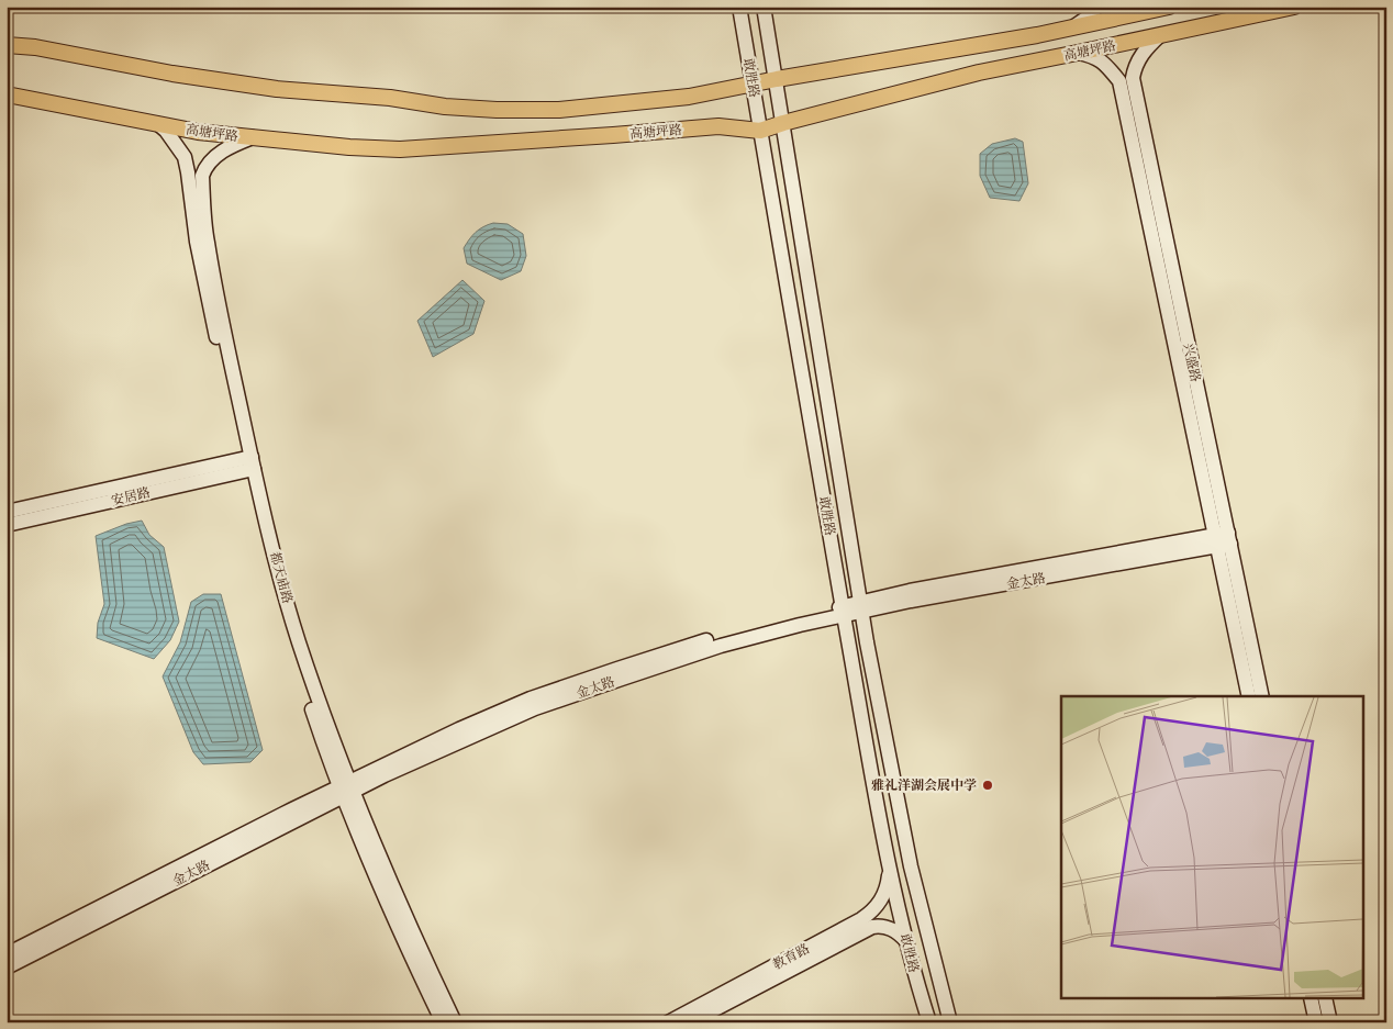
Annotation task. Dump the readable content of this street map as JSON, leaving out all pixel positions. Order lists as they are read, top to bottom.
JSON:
{
  "streets": {
    "main road": ["高塘坪路"],
    "street": [
      "敢胜路",
      "兴盛路",
      "安居路",
      "都天庙路",
      "金太路",
      "教育路"
    ]
  },
  "crossings": [
    ["高塘坪路", "敢胜路"],
    ["高塘坪路", "兴盛路"],
    ["高塘坪路", "都天庙路"],
    ["敢胜路", "金太路"],
    ["敢胜路", "教育路"],
    ["兴盛路", "金太路"],
    ["安居路", "都天庙路"],
    ["都天庙路", "金太路"]
  ],
  "places": ["雅礼洋湖会展中学"]
}
